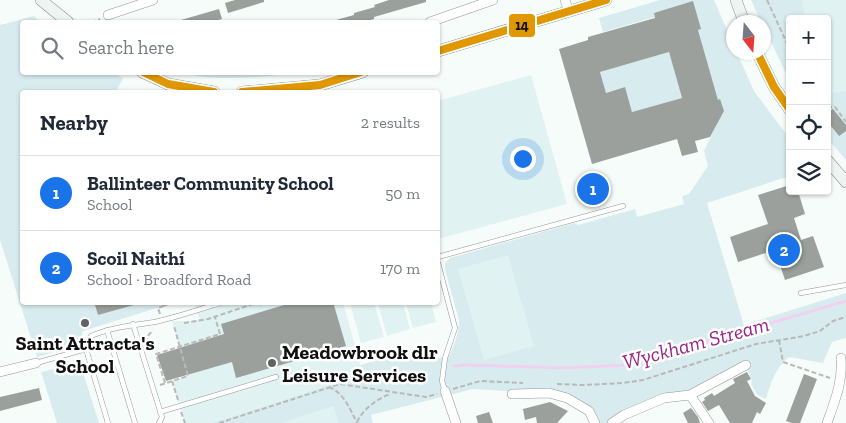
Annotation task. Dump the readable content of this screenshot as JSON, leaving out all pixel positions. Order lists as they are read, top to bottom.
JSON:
{
  "water": ["Wyckham Stream"],
  "places": ["Saint Attracta's School", "Meadowbrook dlr Leisure Services"],
  "lines": ["transit line 14"],
  "north": "bottom",
  "page": {
    "map_buttons": ["+", "−"],
    "search": "Search here",
    "heading": ["Nearby", "2 results"],
    "list": [
      {
        "mark": "1",
        "name": "Ballinteer Community School",
        "note": "School",
        "value": "50 m"
      },
      {
        "mark": "2",
        "name": "Scoil Naithí",
        "note": "School · Broadford Road",
        "value": "170 m"
      }
    ],
    "pins": ["1", "2"]
  }
}
